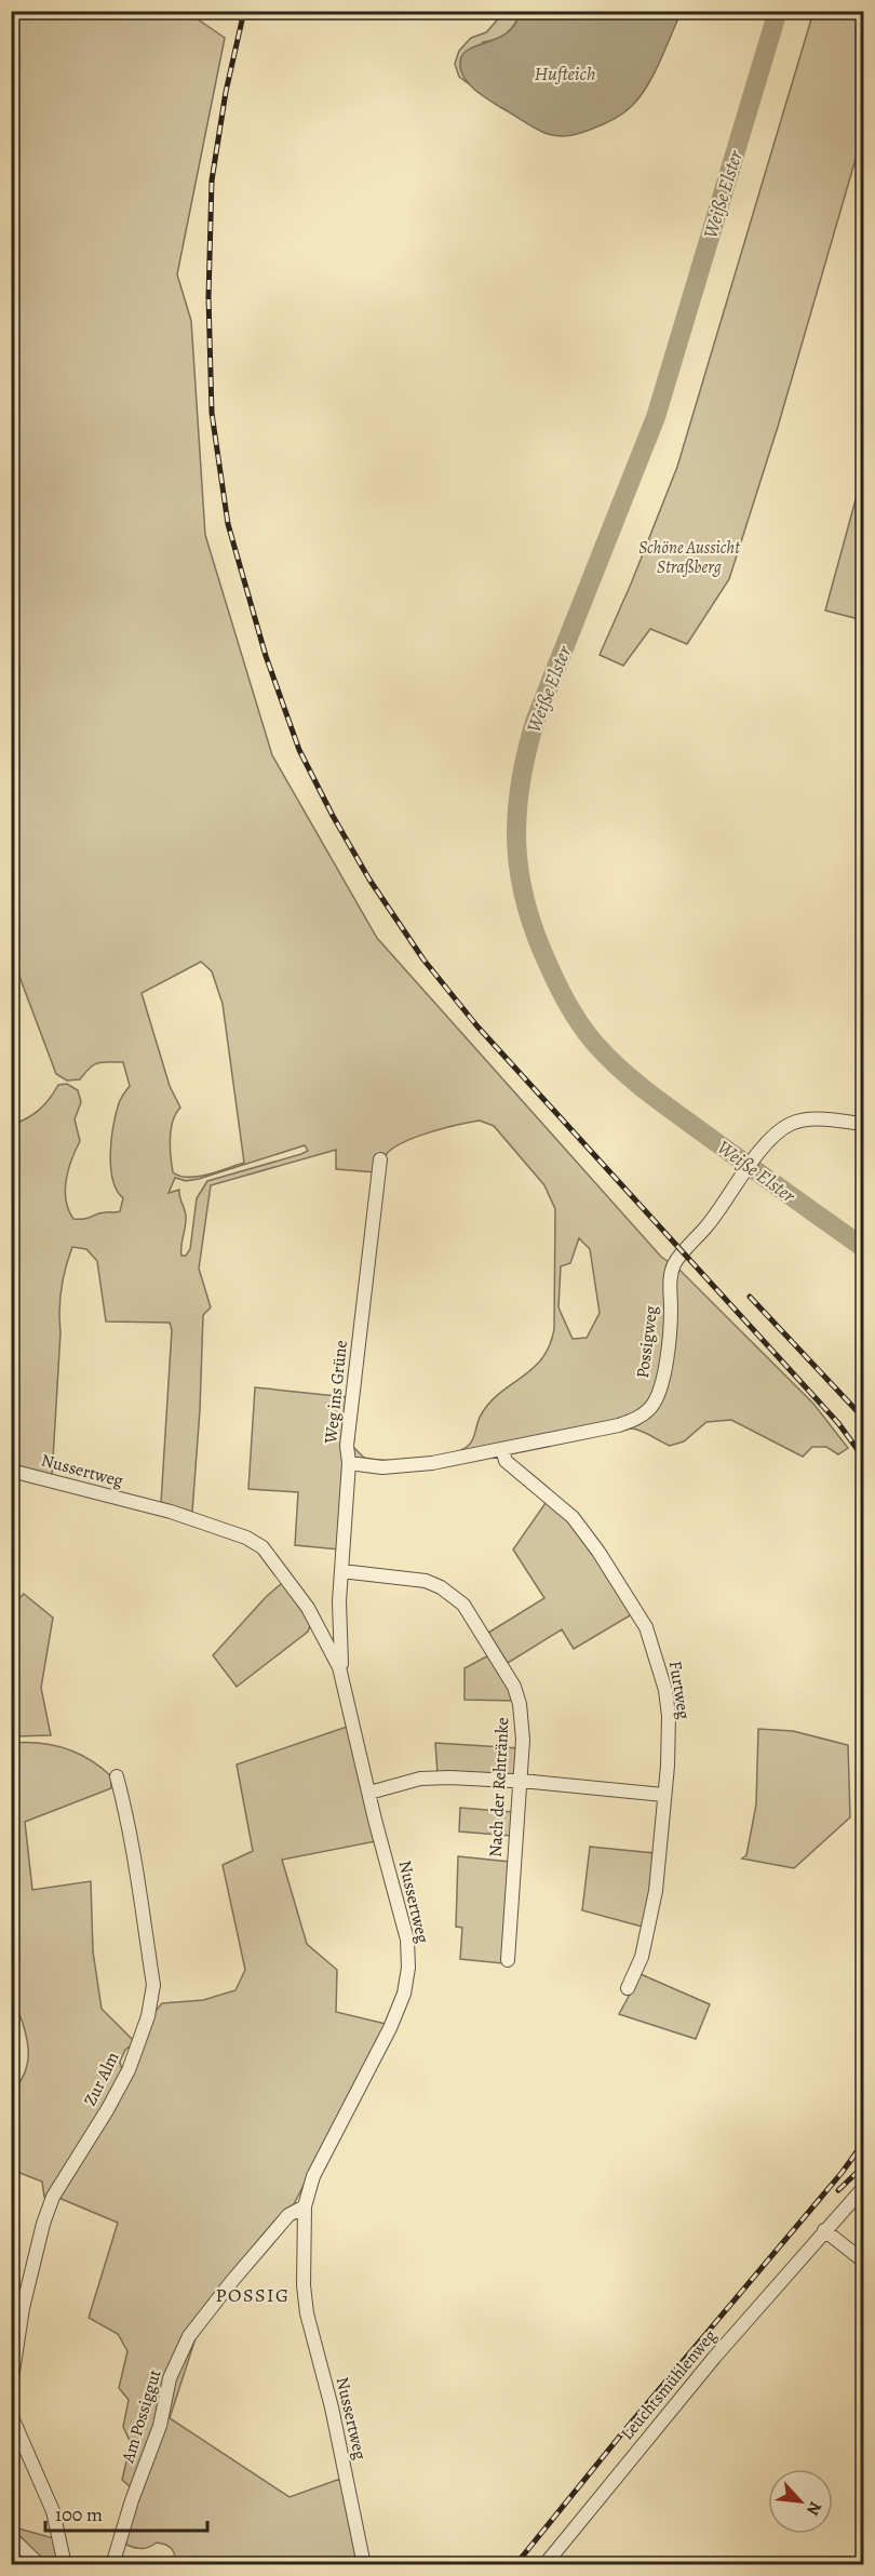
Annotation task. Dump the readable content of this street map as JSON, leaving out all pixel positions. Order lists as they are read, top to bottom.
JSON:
{
  "streets": {
    "street": [
      "Possigweg",
      "Weg ins Grüne",
      "Nussertweg",
      "Furtweg",
      "Nach der Rehtränke",
      "Zur Alm",
      "Leuchtsmühlenweg",
      "Am Possiggut"
    ]
  },
  "crossings": [
    ["Possigweg", "Weg ins Grüne"],
    ["Possigweg", "Furtweg"],
    ["Weg ins Grüne", "Nussertweg"],
    ["Weg ins Grüne", "Nach der Rehtränke"],
    ["Nussertweg", "Am Possiggut"]
  ],
  "districts": ["POSSIG"],
  "water": ["Hufteich", "Weiße Elster"],
  "parks": ["Schöne Aussicht Straßberg"],
  "scale_bar": "100 m",
  "north": "bottom right"
}
